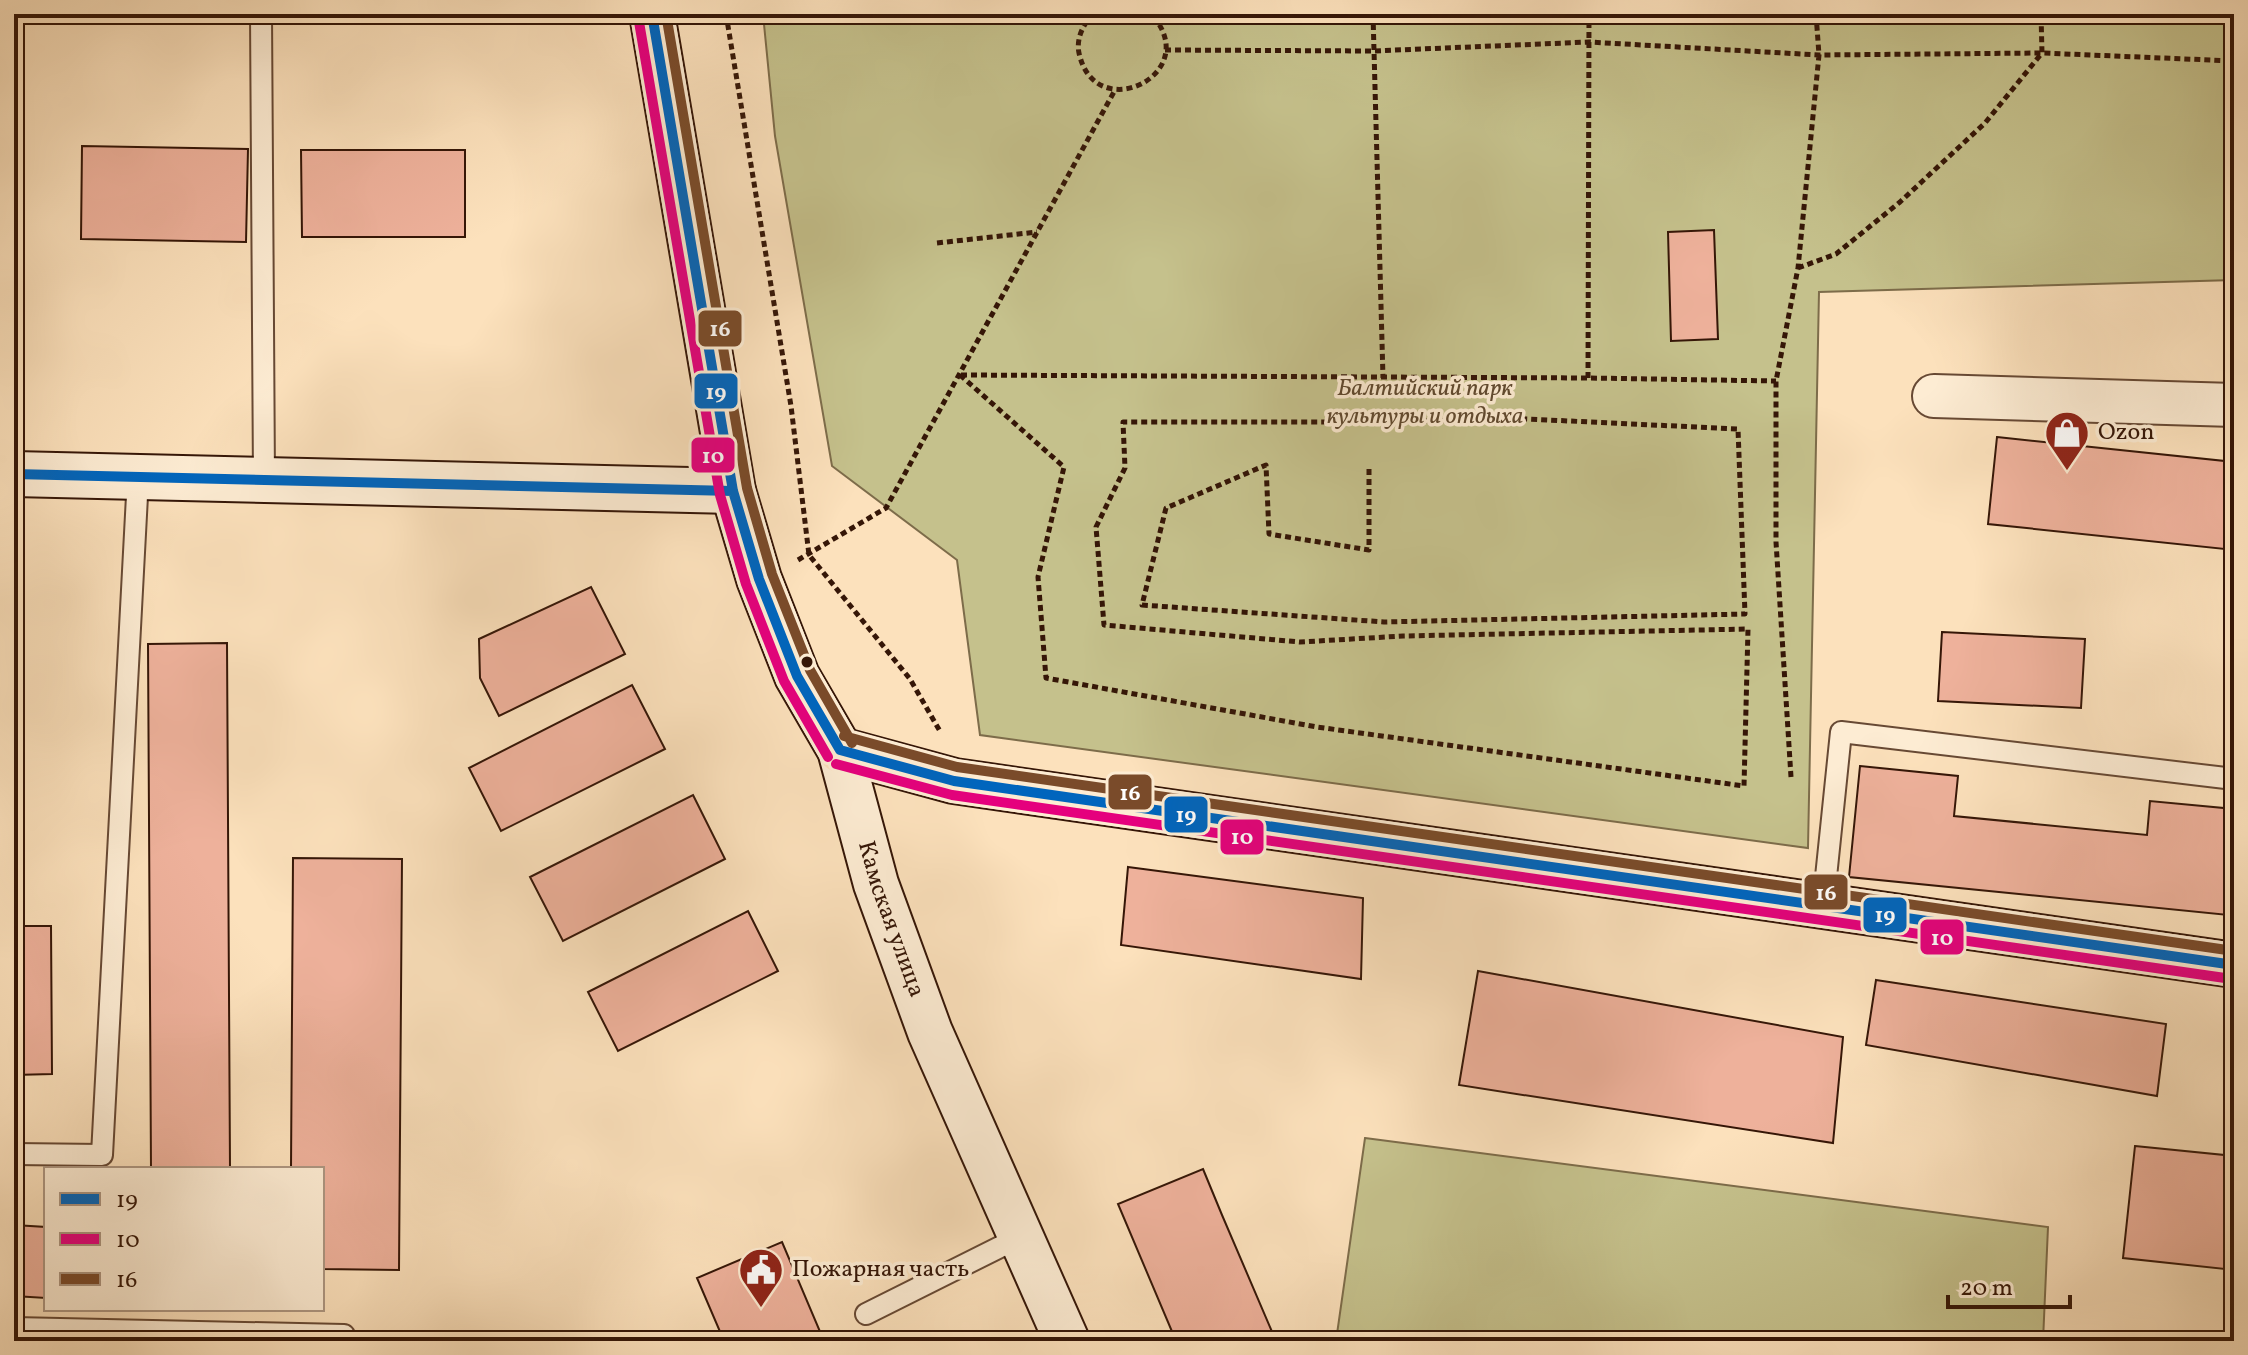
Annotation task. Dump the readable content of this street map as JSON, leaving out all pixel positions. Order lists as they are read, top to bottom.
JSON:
{
  "streets": {
    "main road": ["Камская улица"]
  },
  "parks": ["Балтийский парк культуры и отдыха"],
  "places": {
    "shop": ["Ozon"],
    "public building": ["Пожарная часть"]
  },
  "lines": ["transit line 19", "transit line 16", "transit line 10"],
  "legend": ["19", "10", "16"],
  "scale_bar": "20 m"
}
